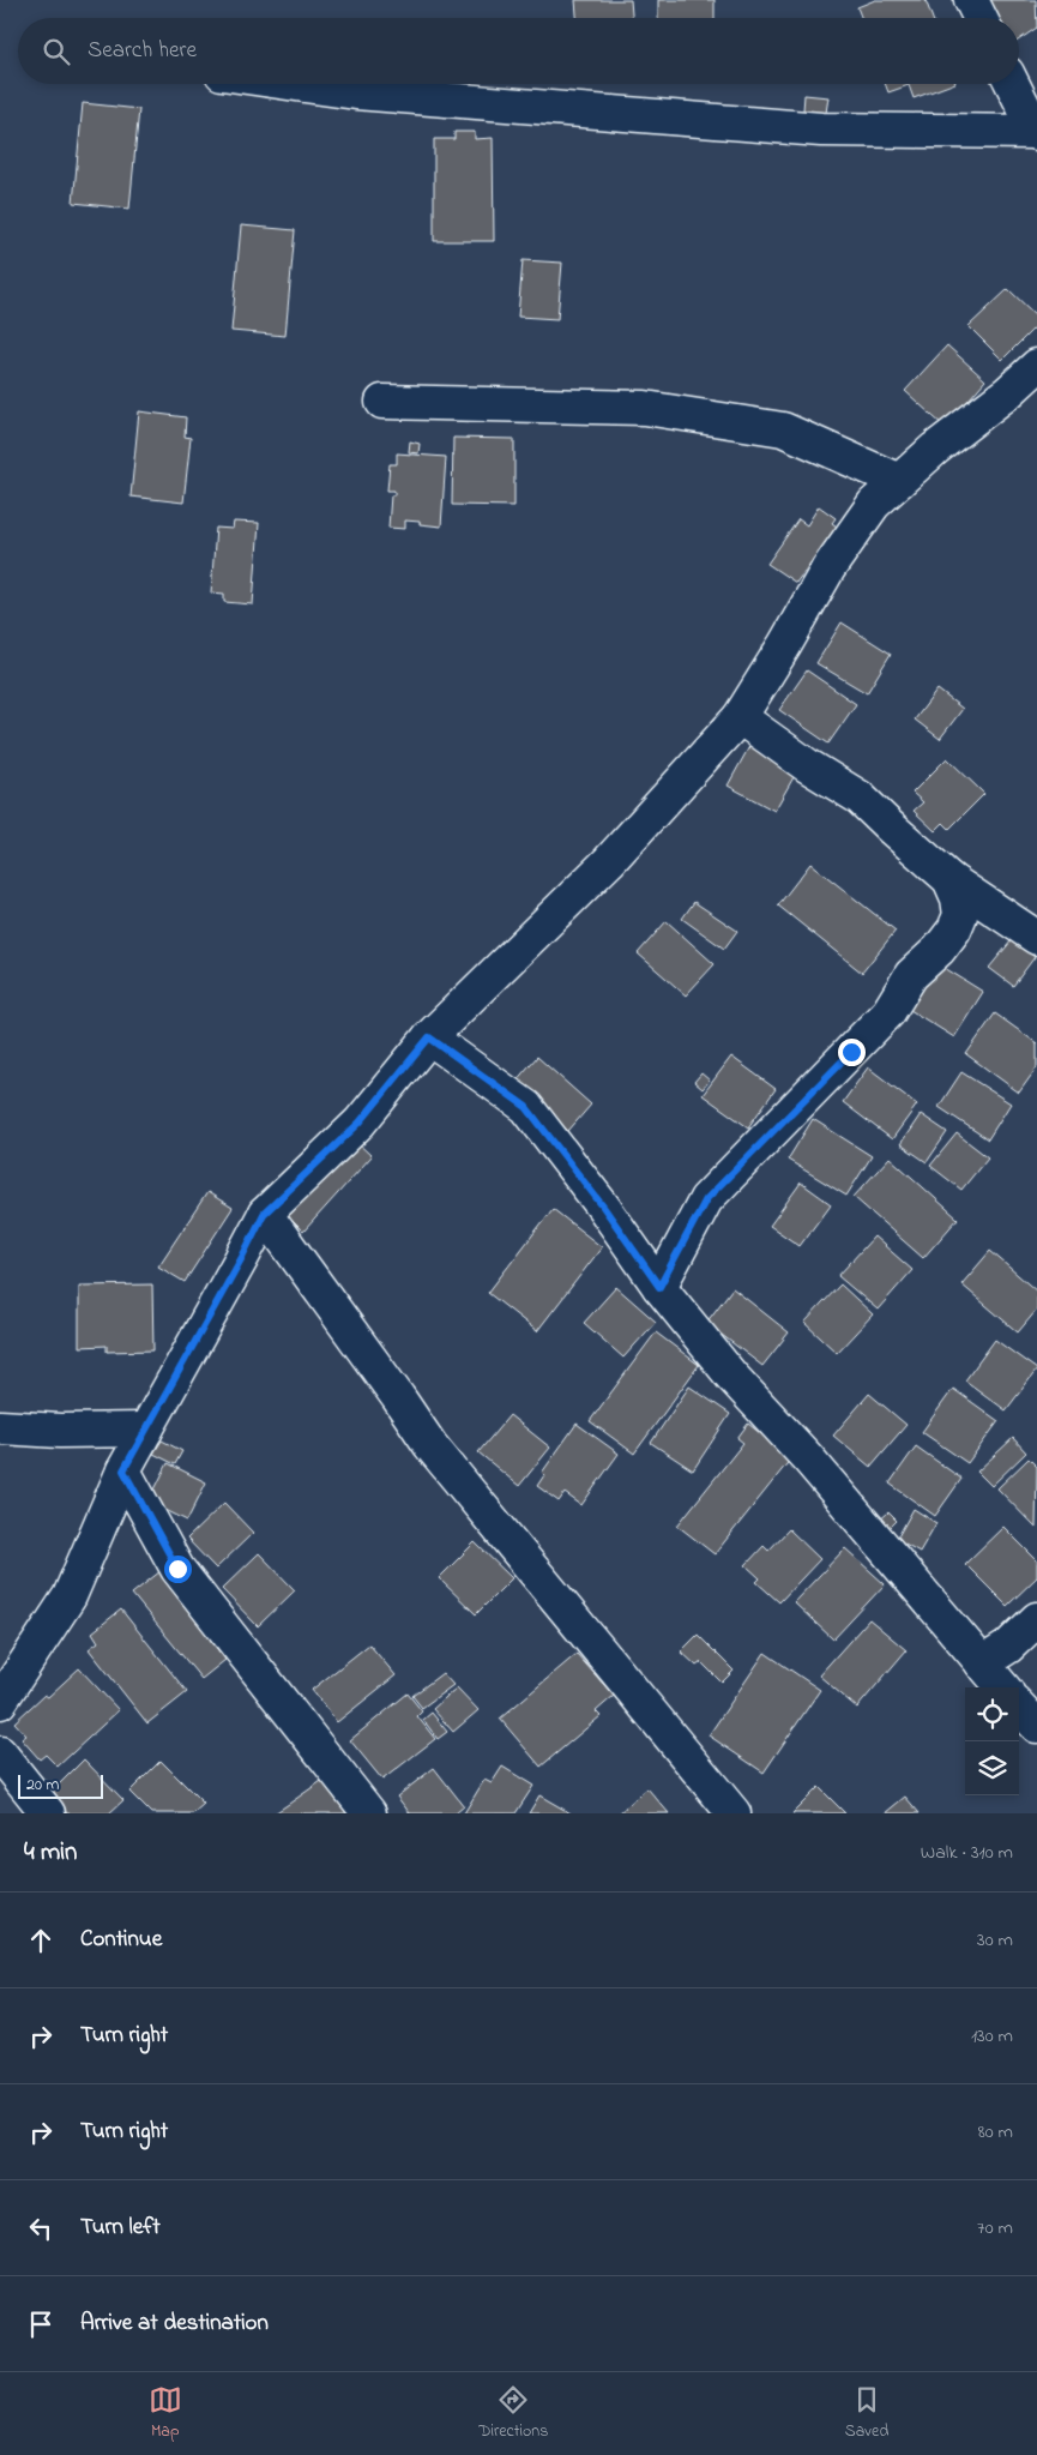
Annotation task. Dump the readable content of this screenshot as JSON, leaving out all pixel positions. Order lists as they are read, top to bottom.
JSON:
{
  "scale_bar": "20 m",
  "page": {
    "search": "Search here",
    "scale": "20 m",
    "heading": ["4 min", "Walk · 310 m"],
    "list": [
      ["Continue", "30 m"],
      ["Turn right", "130 m"],
      ["Turn right", "80 m"],
      ["Turn left", "70 m"],
      "Arrive at destination"
    ],
    "nav": ["Map", "Directions", "Saved"]
  }
}
